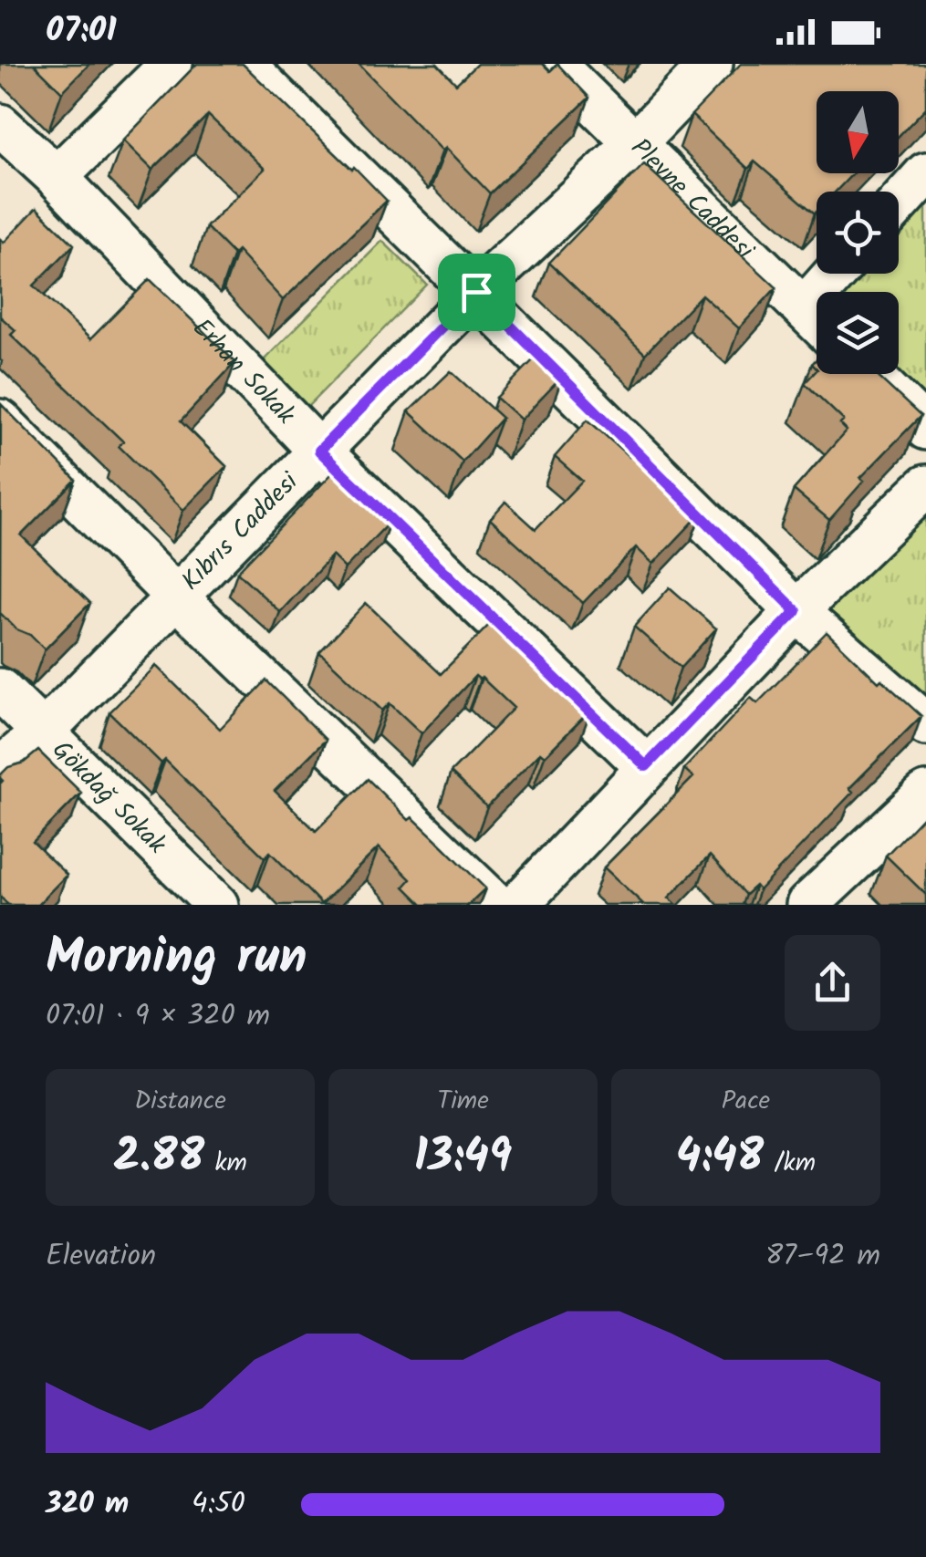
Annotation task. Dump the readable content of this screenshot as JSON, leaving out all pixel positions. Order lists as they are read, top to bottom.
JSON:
{
  "streets": {
    "street": [
      "Plevne Caddesi",
      "Erhan Sokak",
      "Kıbrıs Caddesi",
      "Gökdağ Sokak"
    ]
  },
  "crossings": [
    ["Plevne Caddesi", "Kıbrıs Caddesi"],
    ["Erhan Sokak", "Kıbrıs Caddesi"],
    ["Kıbrıs Caddesi", "Gökdağ Sokak"]
  ],
  "north": "bottom",
  "page": {
    "status": "07:01",
    "heading": ["Morning run", "07:01 · 9 × 320 m"],
    "stats": [
      ["Distance", "2.88 km"],
      ["Time", "13:49"],
      ["Pace", "4:48 /km"]
    ],
    "chart": ["Elevation", "87–92 m"],
    "list": [
      {
        "name": "320 m",
        "note": "4:50"
      }
    ]
  }
}
